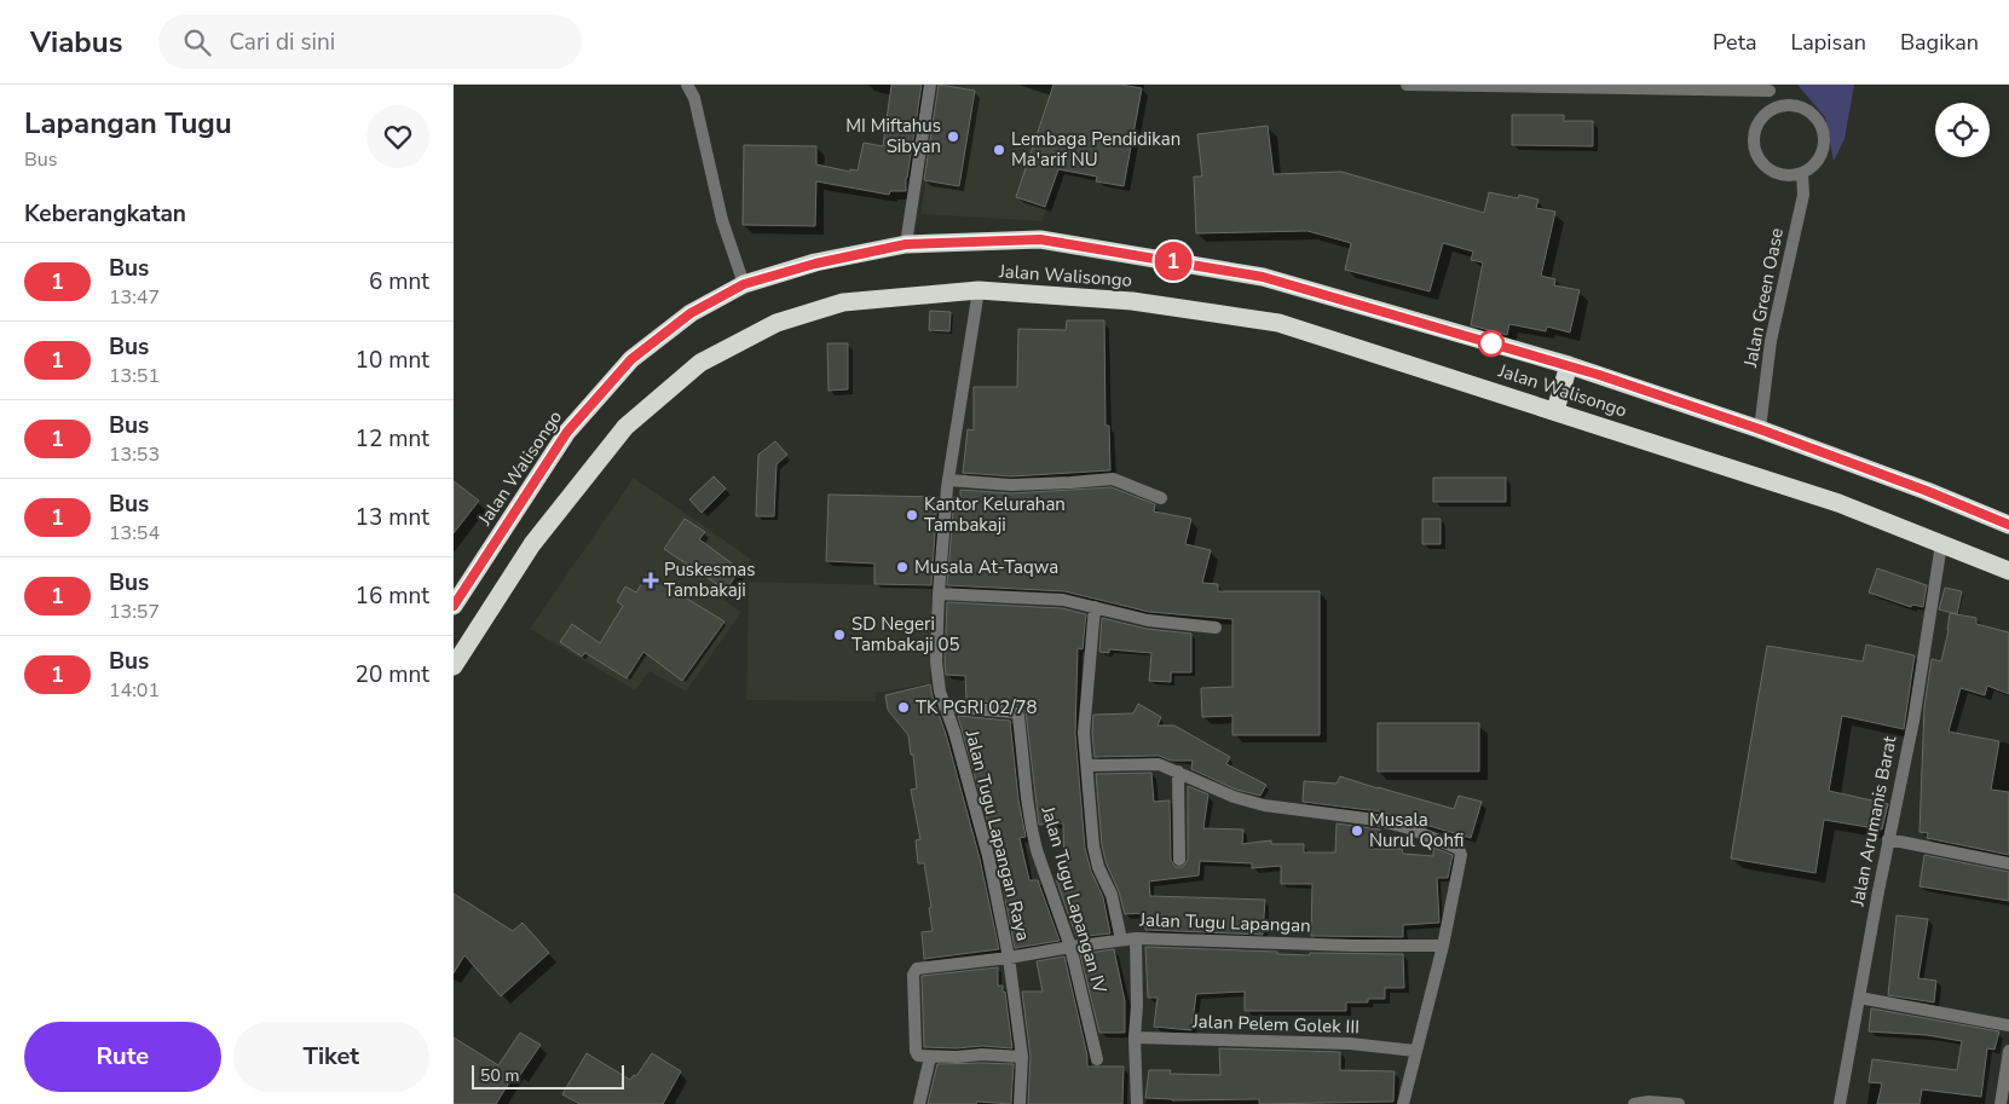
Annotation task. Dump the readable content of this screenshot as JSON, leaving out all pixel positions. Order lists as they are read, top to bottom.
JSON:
{
  "streets": {
    "highway": ["Jalan Walisongo"],
    "street": [
      "Jalan Green Oase",
      "Jalan Arumanis Barat",
      "Jalan Tugu Lapangan Raya",
      "Jalan Tugu Lapangan IV",
      "Jalan Tugu Lapangan",
      "Jalan Pelem Golek III"
    ]
  },
  "crossings": [
    ["Jalan Walisongo", "Jalan Green Oase"],
    ["Jalan Walisongo", "Jalan Arumanis Barat"],
    ["Jalan Walisongo", "Jalan Tugu Lapangan Raya"],
    ["Jalan Tugu Lapangan Raya", "Jalan Tugu Lapangan IV"],
    ["Jalan Tugu Lapangan Raya", "Jalan Tugu Lapangan"],
    ["Jalan Tugu Lapangan IV", "Jalan Tugu Lapangan"]
  ],
  "places": {
    "other": [
      "MI Miftahus Sibyan",
      "Lembaga Pendidikan Ma'arif NU",
      "Kantor Kelurahan Tambakaji",
      "Musala At-Taqwa",
      "SD Negeri Tambakaji 05",
      "TK PGRI 02/78",
      "Musala Nurul Qohfi"
    ],
    "health": ["Puskesmas Tambakaji"]
  },
  "lines": ["bus line 1"],
  "scale_bar": "50 m",
  "page": {
    "header": "Viabus",
    "search": "Cari di sini",
    "nav": ["Peta", "Lapisan", "Bagikan"],
    "heading": [
      ["Lapangan Tugu", "Bus"],
      "Keberangkatan"
    ],
    "on_map": "1",
    "list": [
      {
        "mark": "1",
        "name": "Bus",
        "note": "13:47",
        "value": "6 mnt"
      },
      {
        "mark": "1",
        "name": "Bus",
        "note": "13:51",
        "value": "10 mnt"
      },
      {
        "mark": "1",
        "name": "Bus",
        "note": "13:53",
        "value": "12 mnt"
      },
      {
        "mark": "1",
        "name": "Bus",
        "note": "13:54",
        "value": "13 mnt"
      },
      {
        "mark": "1",
        "name": "Bus",
        "note": "13:57",
        "value": "16 mnt"
      },
      {
        "mark": "1",
        "name": "Bus",
        "note": "14:01",
        "value": "20 mnt"
      }
    ],
    "buttons": ["Rute", "Tiket"],
    "scale": "50 m"
  }
}
